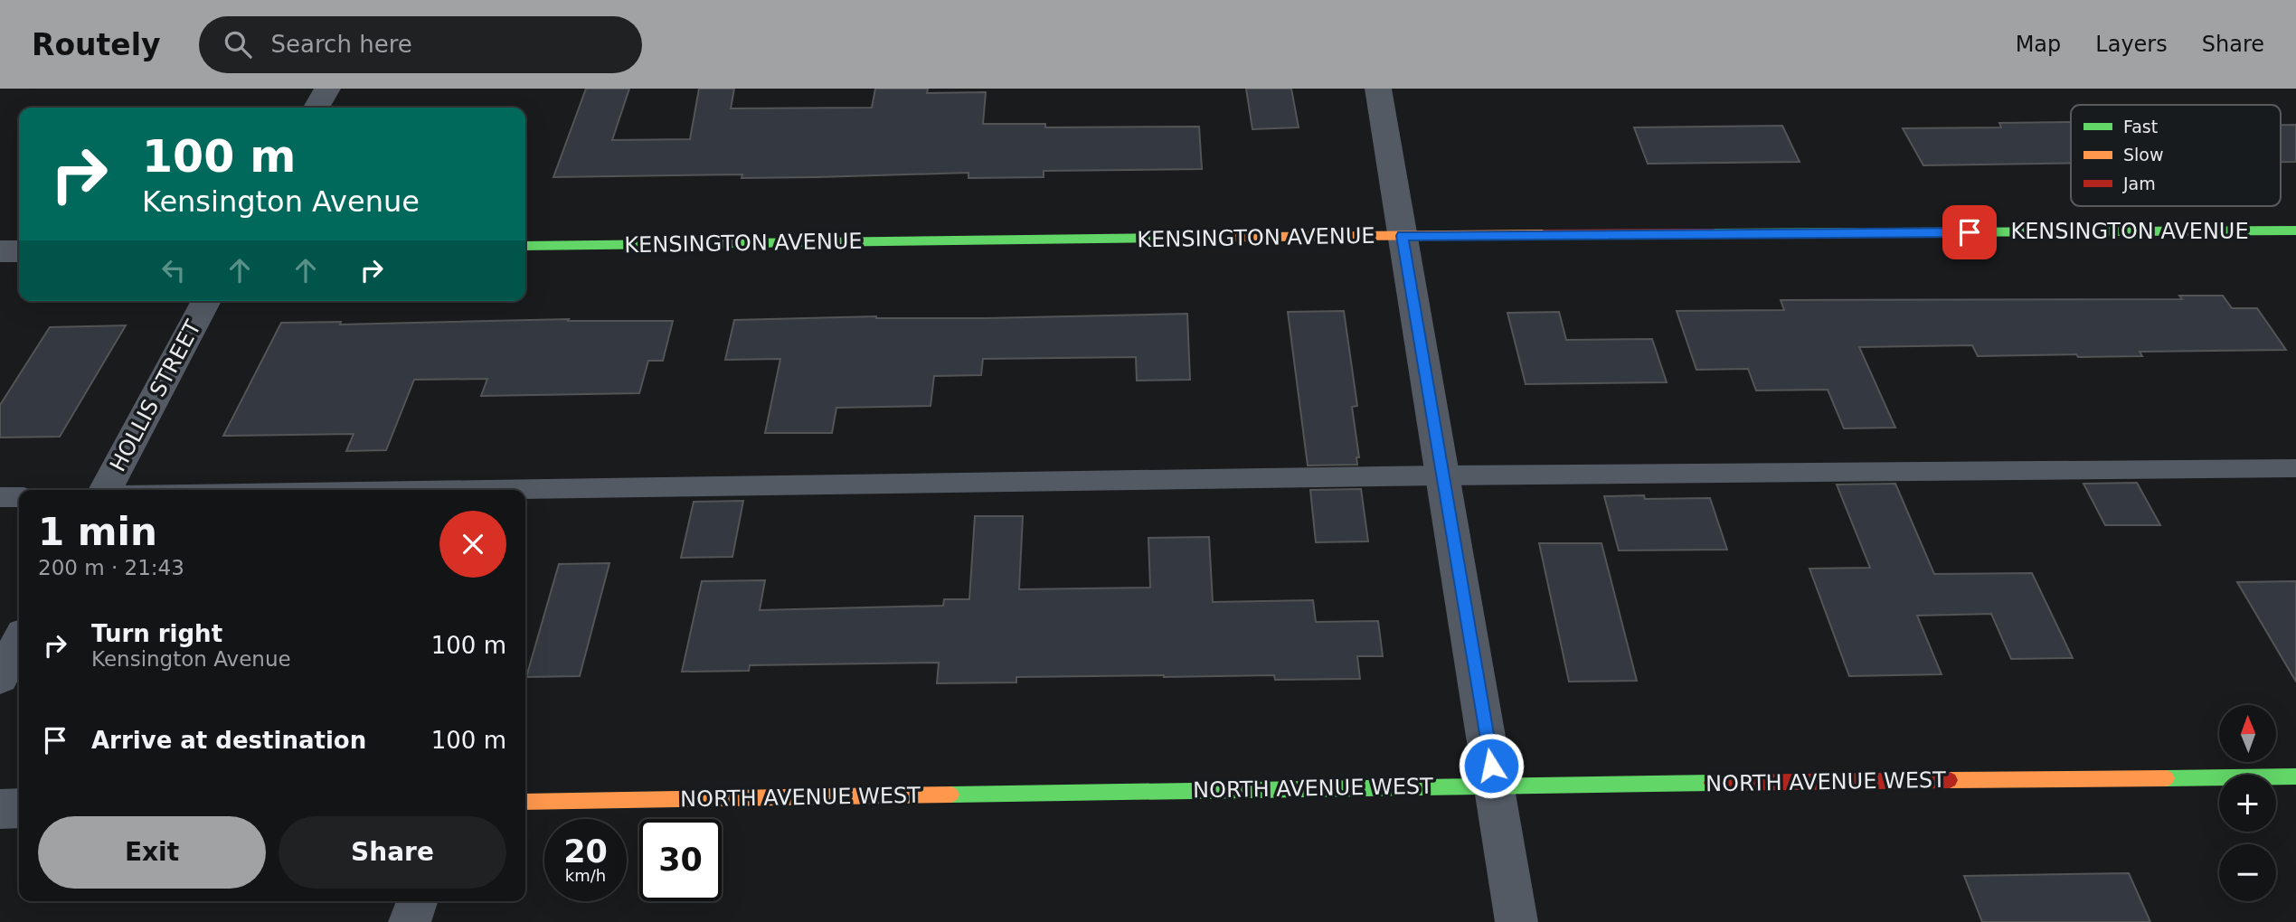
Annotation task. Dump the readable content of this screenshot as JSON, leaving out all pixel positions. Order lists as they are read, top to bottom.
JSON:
{
  "streets": {
    "street": ["KENSINGTON AVENUE", "HOLLIS STREET", "NORTH AVENUE WEST"]
  },
  "legend": ["Fast", "Slow", "Jam"],
  "north": "top",
  "page": {
    "header": "Routely",
    "search": "Search here",
    "nav": ["Map", "Layers", "Share"],
    "turn": ["100 m", "Kensington Avenue"],
    "heading": ["1 min", "200 m · 21:43"],
    "list": [
      {
        "name": "Turn right",
        "note": "Kensington Avenue",
        "value": "100 m"
      },
      {
        "name": "Arrive at destination",
        "value": "100 m"
      }
    ],
    "map_buttons": ["+", "−"],
    "buttons": ["Exit", "Share"],
    "speed": "20 km/h",
    "limit": "30"
  }
}
